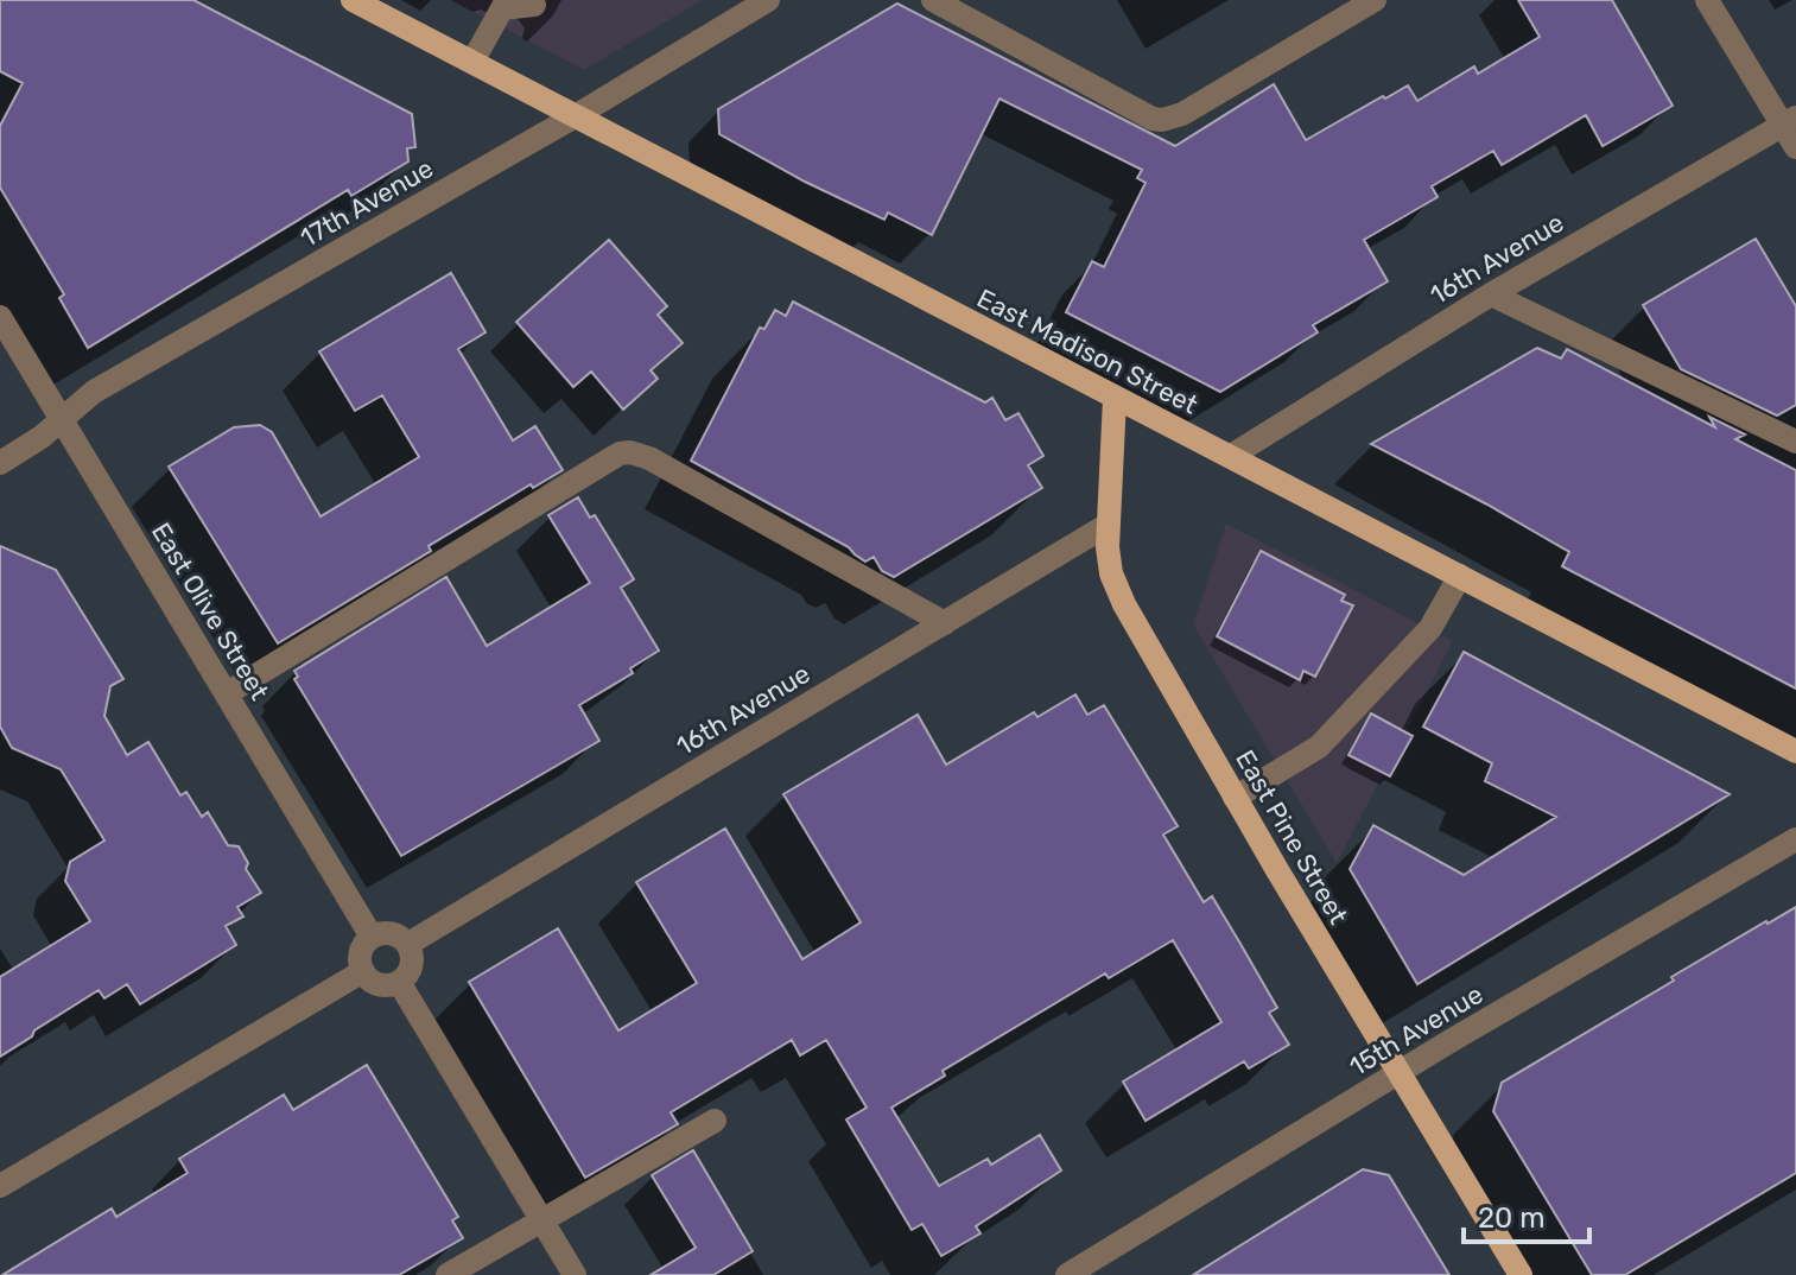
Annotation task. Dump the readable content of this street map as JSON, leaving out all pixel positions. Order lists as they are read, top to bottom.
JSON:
{
  "streets": {
    "main road": ["East Madison Street", "East Pine Street"],
    "street": [
      "17th Avenue",
      "16th Avenue",
      "East Olive Street",
      "15th Avenue"
    ]
  },
  "crossings": [
    ["17th Avenue", "East Madison Street"],
    ["17th Avenue", "East Olive Street"],
    ["16th Avenue", "East Madison Street"],
    ["16th Avenue", "East Olive Street"],
    ["16th Avenue", "East Pine Street"],
    ["East Madison Street", "East Pine Street"],
    ["East Pine Street", "15th Avenue"]
  ],
  "scale_bar": "20 m"
}
